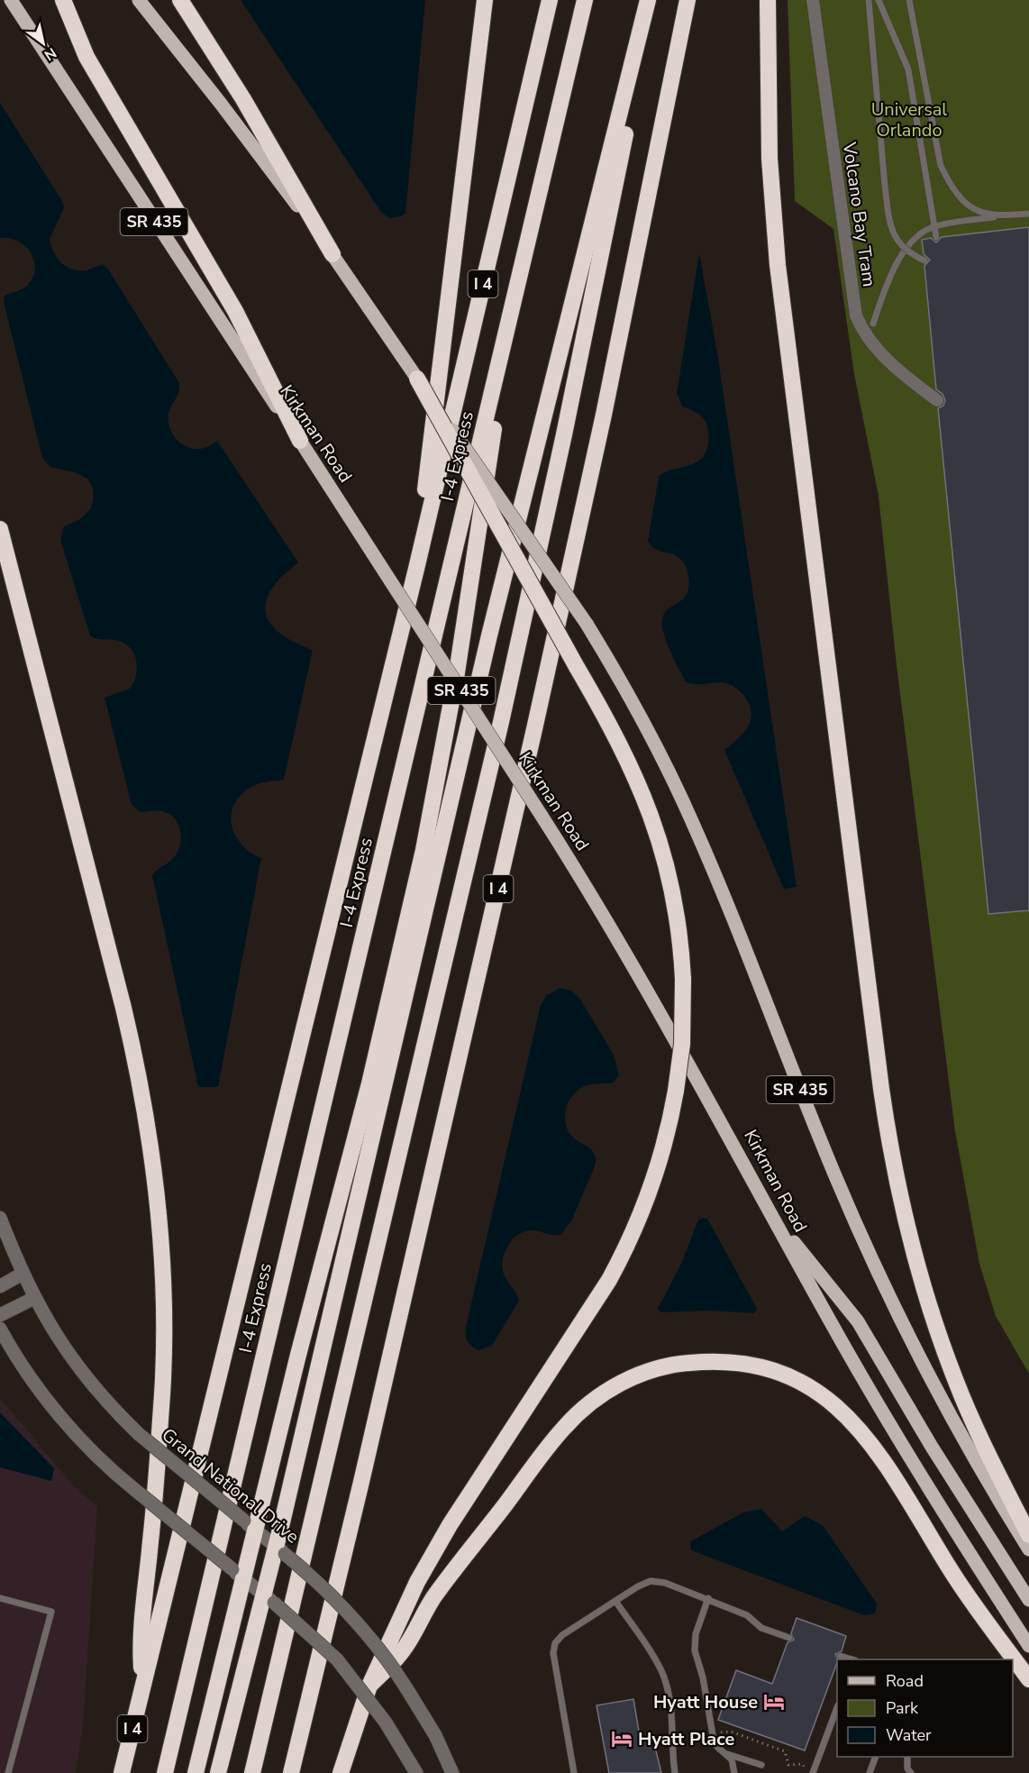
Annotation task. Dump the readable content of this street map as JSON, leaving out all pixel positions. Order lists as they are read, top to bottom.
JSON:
{
  "streets": {
    "highway": ["I 4", "I-4 Express"],
    "main road": ["SR 435", "Kirkman Road"],
    "street": ["Volcano Bay Tram", "Grand National Drive"]
  },
  "parks": ["Universal Orlando"],
  "places": {
    "hotel": ["Hyatt House", "Hyatt Place"]
  },
  "legend": ["Road", "Park", "Water"],
  "north": "bottom right"
}
